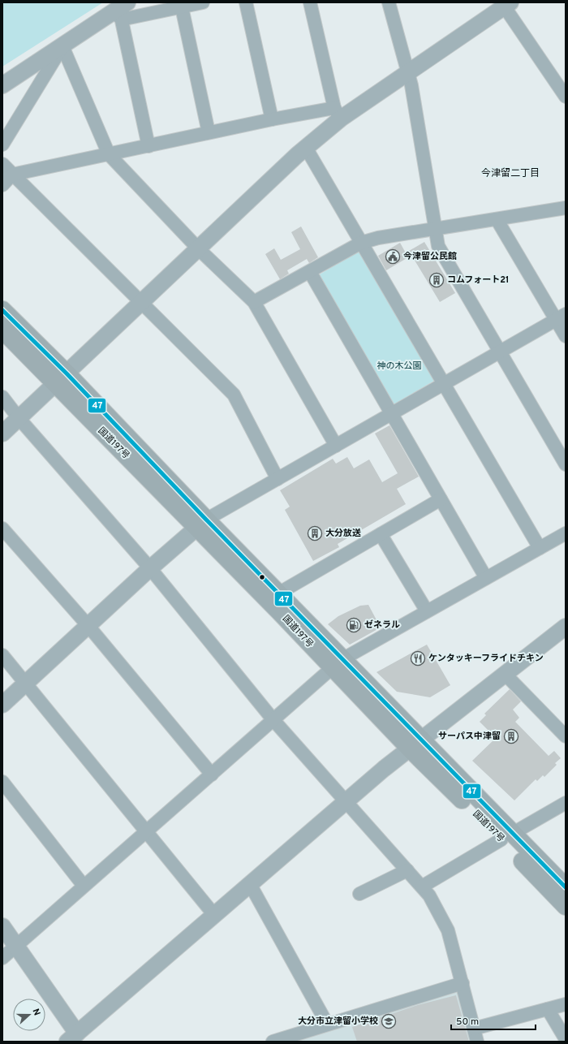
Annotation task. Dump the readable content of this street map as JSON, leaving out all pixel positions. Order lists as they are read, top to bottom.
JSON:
{
  "streets": {
    "highway": ["国道197号"]
  },
  "districts": ["今津留二丁目"],
  "parks": ["神の木公園"],
  "places": {
    "public building": ["今津留公民館"],
    "building": ["コムフォート21", "大分放送", "サーパス中津留"],
    "fuel station": ["ゼネラル"],
    "restaurant": ["ケンタッキーフライドチキン"],
    "school or university": ["大分市立津留小学校"]
  },
  "lines": ["transit line 47"],
  "scale_bar": "50 m",
  "north": "right"
}
